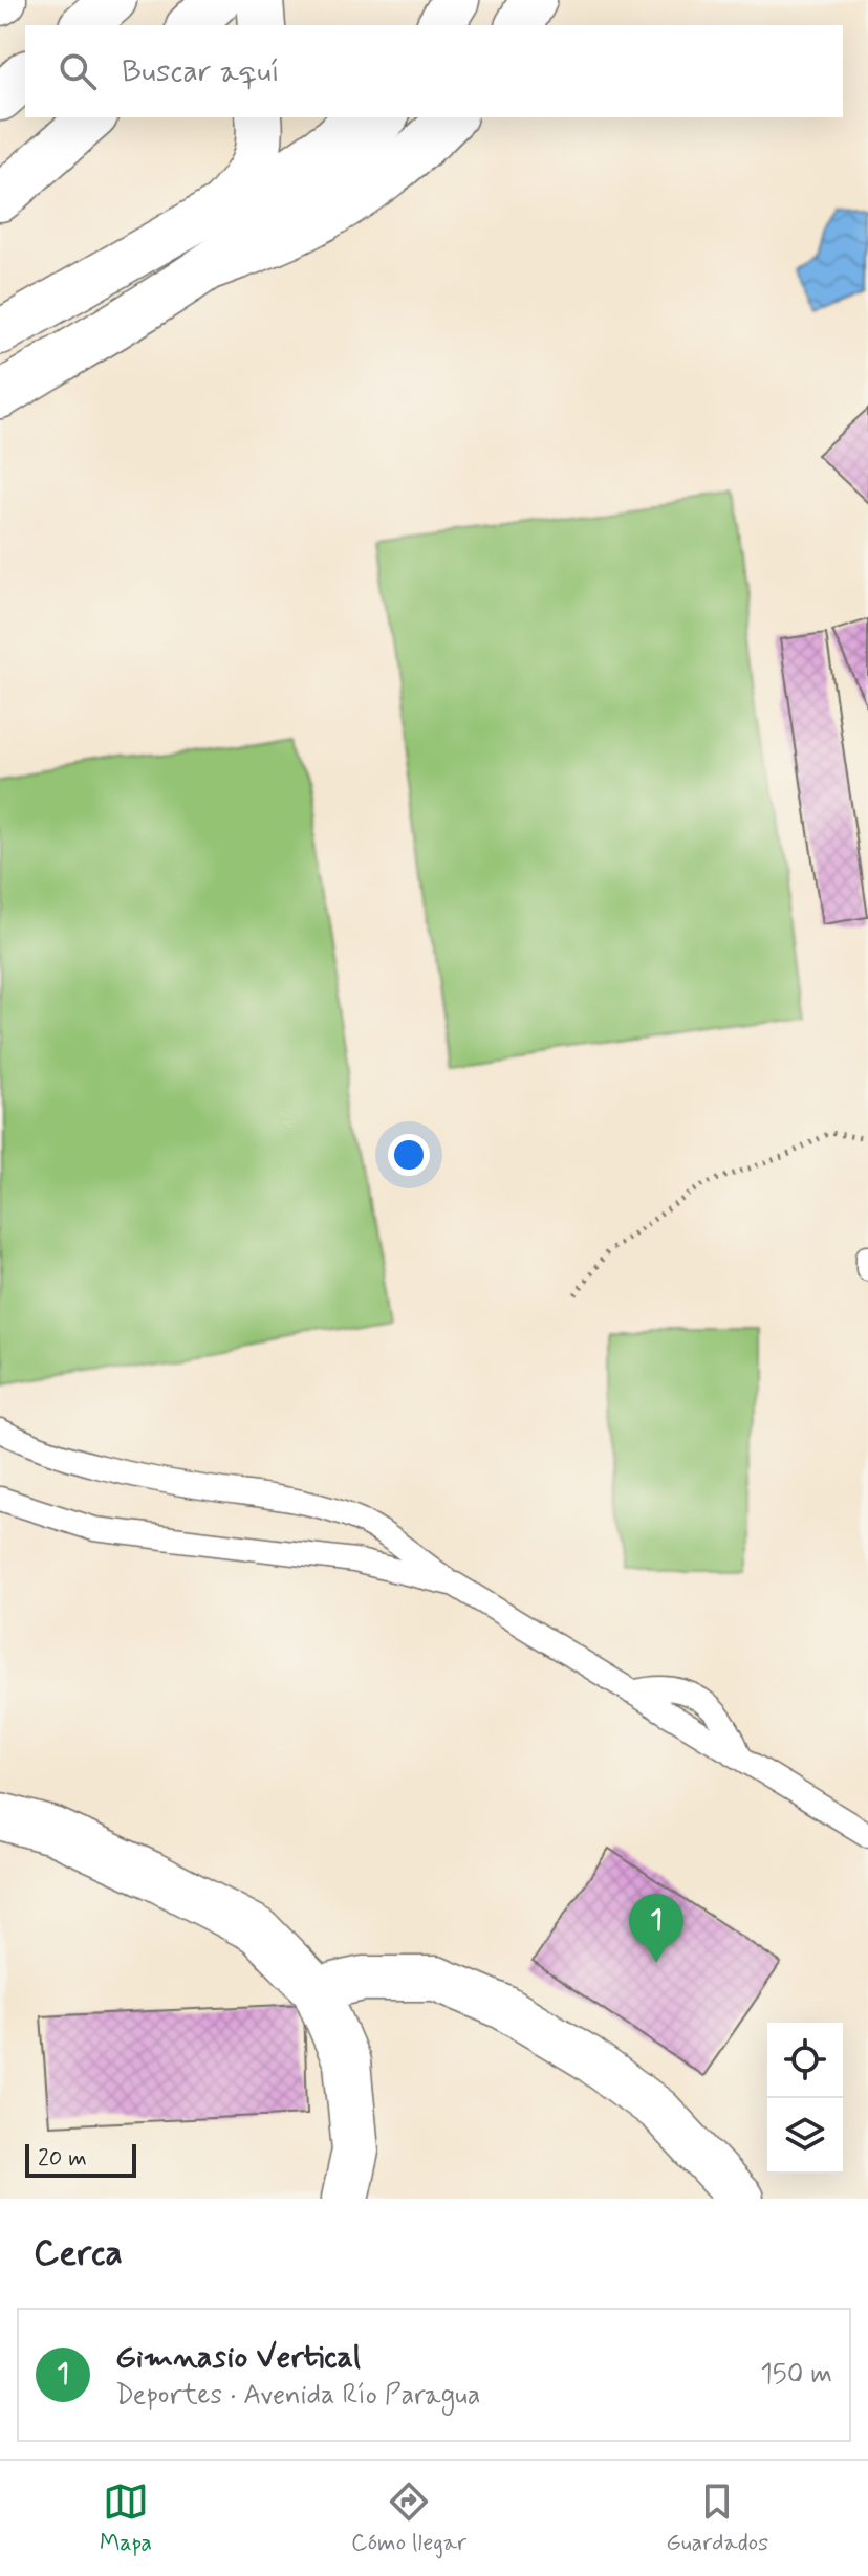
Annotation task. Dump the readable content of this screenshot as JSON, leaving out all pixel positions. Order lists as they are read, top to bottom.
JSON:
{
  "scale_bar": "20 m",
  "page": {
    "search": "Buscar aquí",
    "pins": "1",
    "scale": "20 m",
    "heading": "Cerca",
    "list": [
      {
        "mark": "1",
        "name": "Gimnasio Vertical",
        "note": "Deportes · Avenida Río Paragua",
        "value": "150 m"
      }
    ],
    "nav": ["Mapa", "Cómo llegar", "Guardados"]
  }
}
